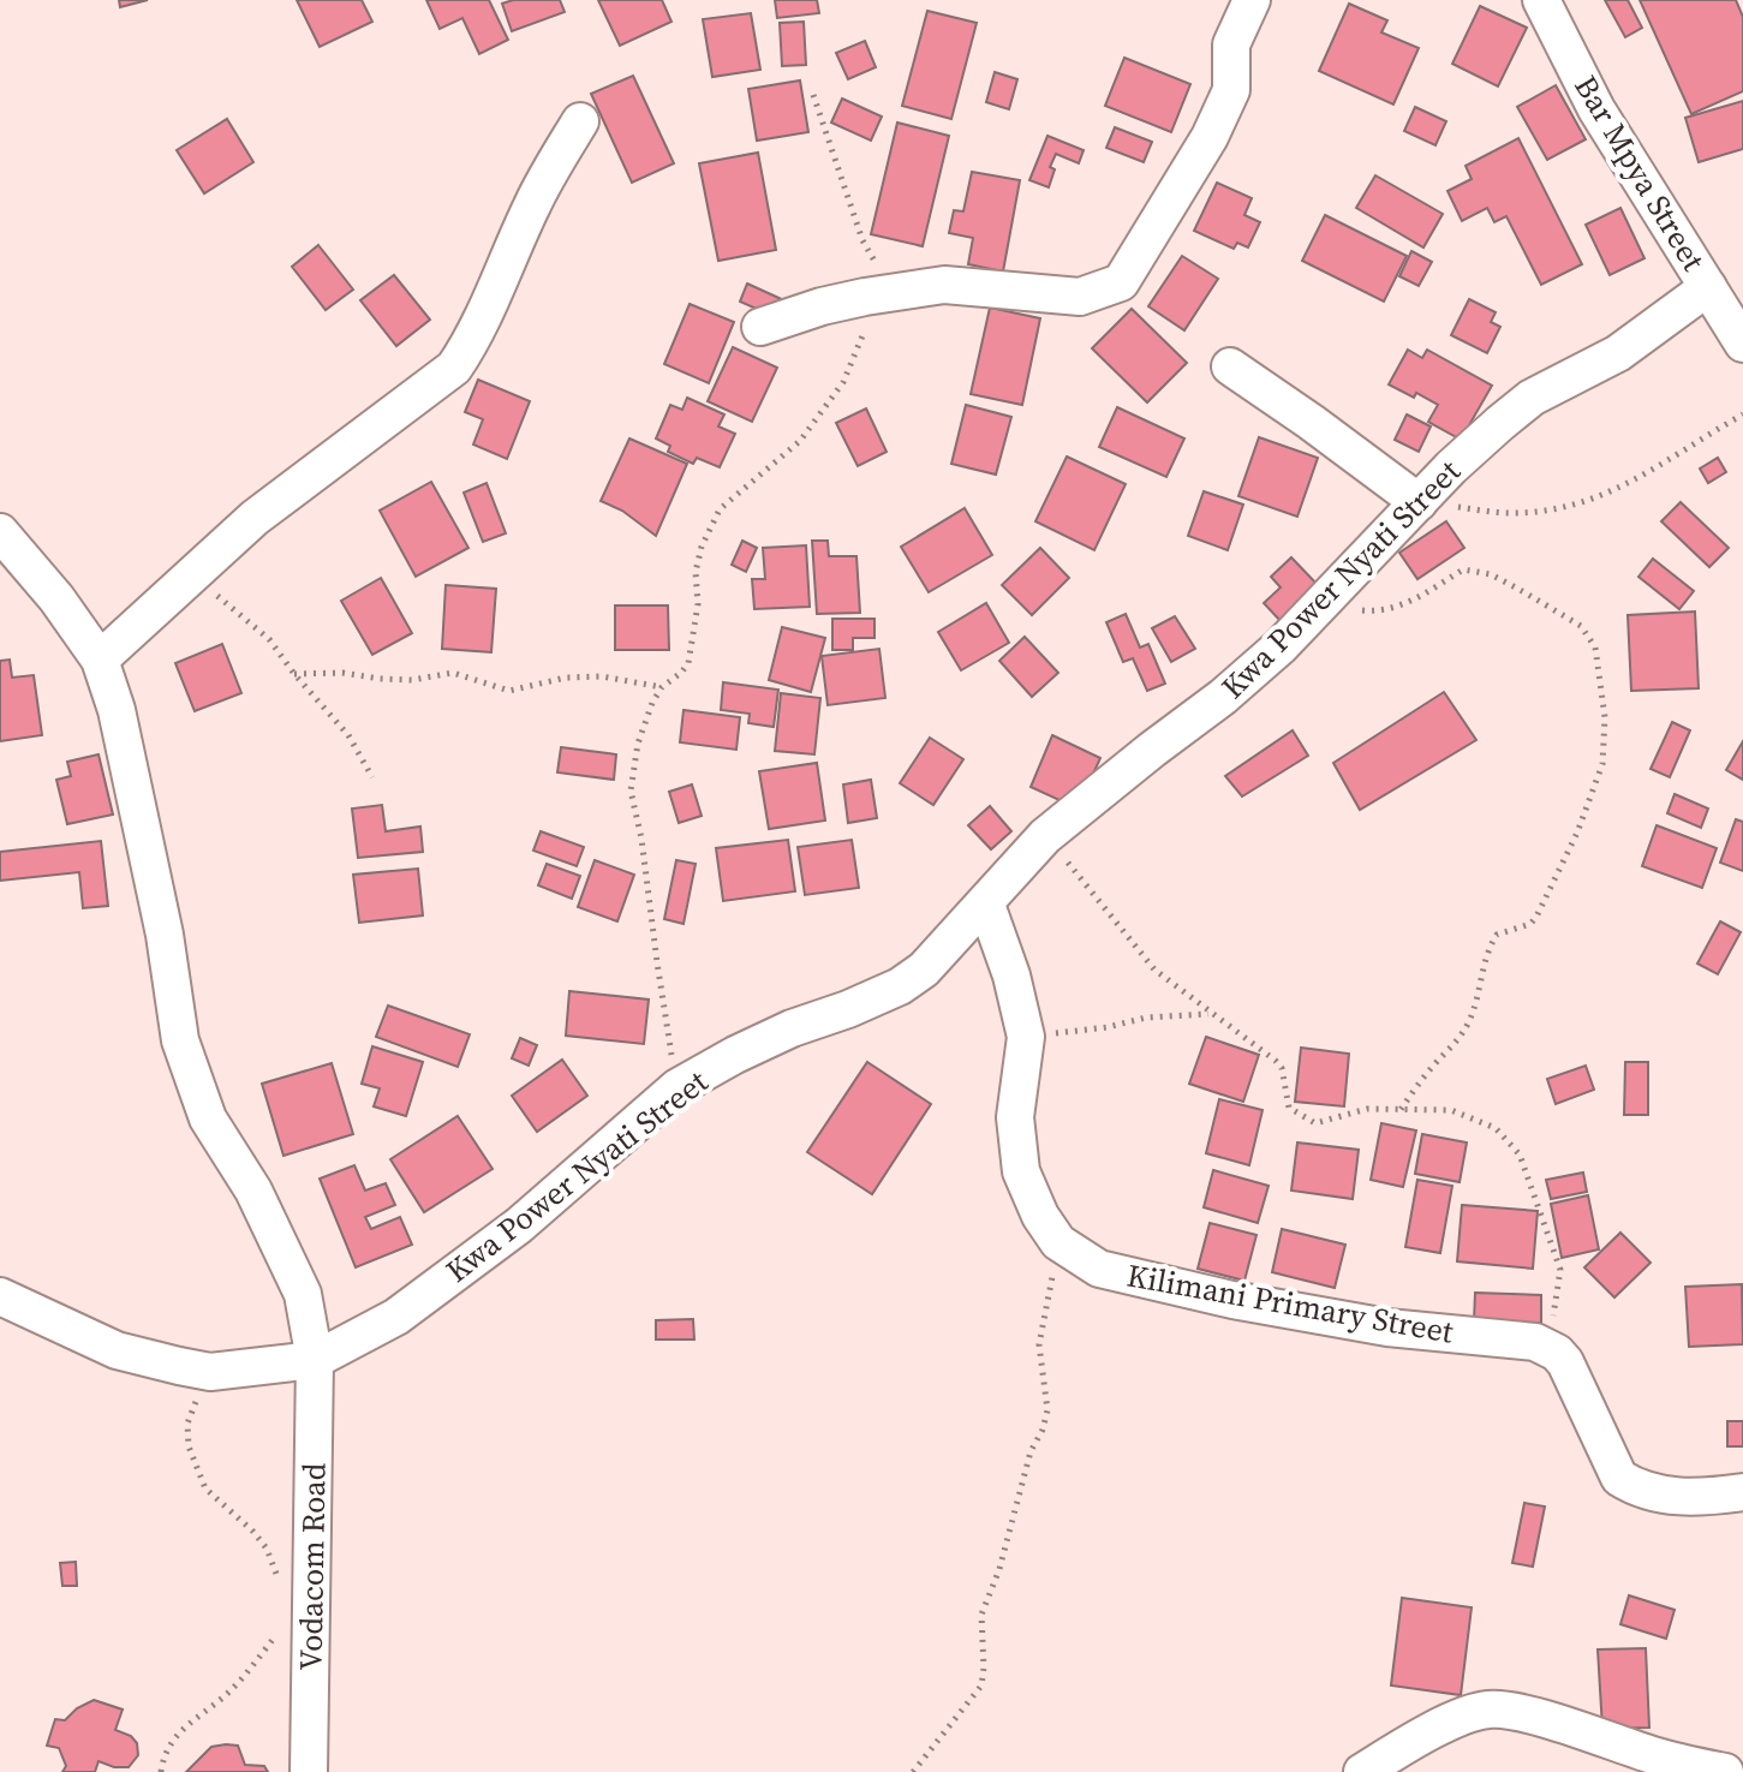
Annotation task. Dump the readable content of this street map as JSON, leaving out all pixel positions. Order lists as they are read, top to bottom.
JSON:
{
  "streets": {
    "street": [
      "Bar Mpya Street",
      "Kwa Power Nyati Street",
      "Kilimani Primary Street",
      "Vodacom Road"
    ]
  },
  "crossings": [
    ["Bar Mpya Street", "Kwa Power Nyati Street"],
    ["Kwa Power Nyati Street", "Kilimani Primary Street"],
    ["Kwa Power Nyati Street", "Vodacom Road"]
  ]
}
